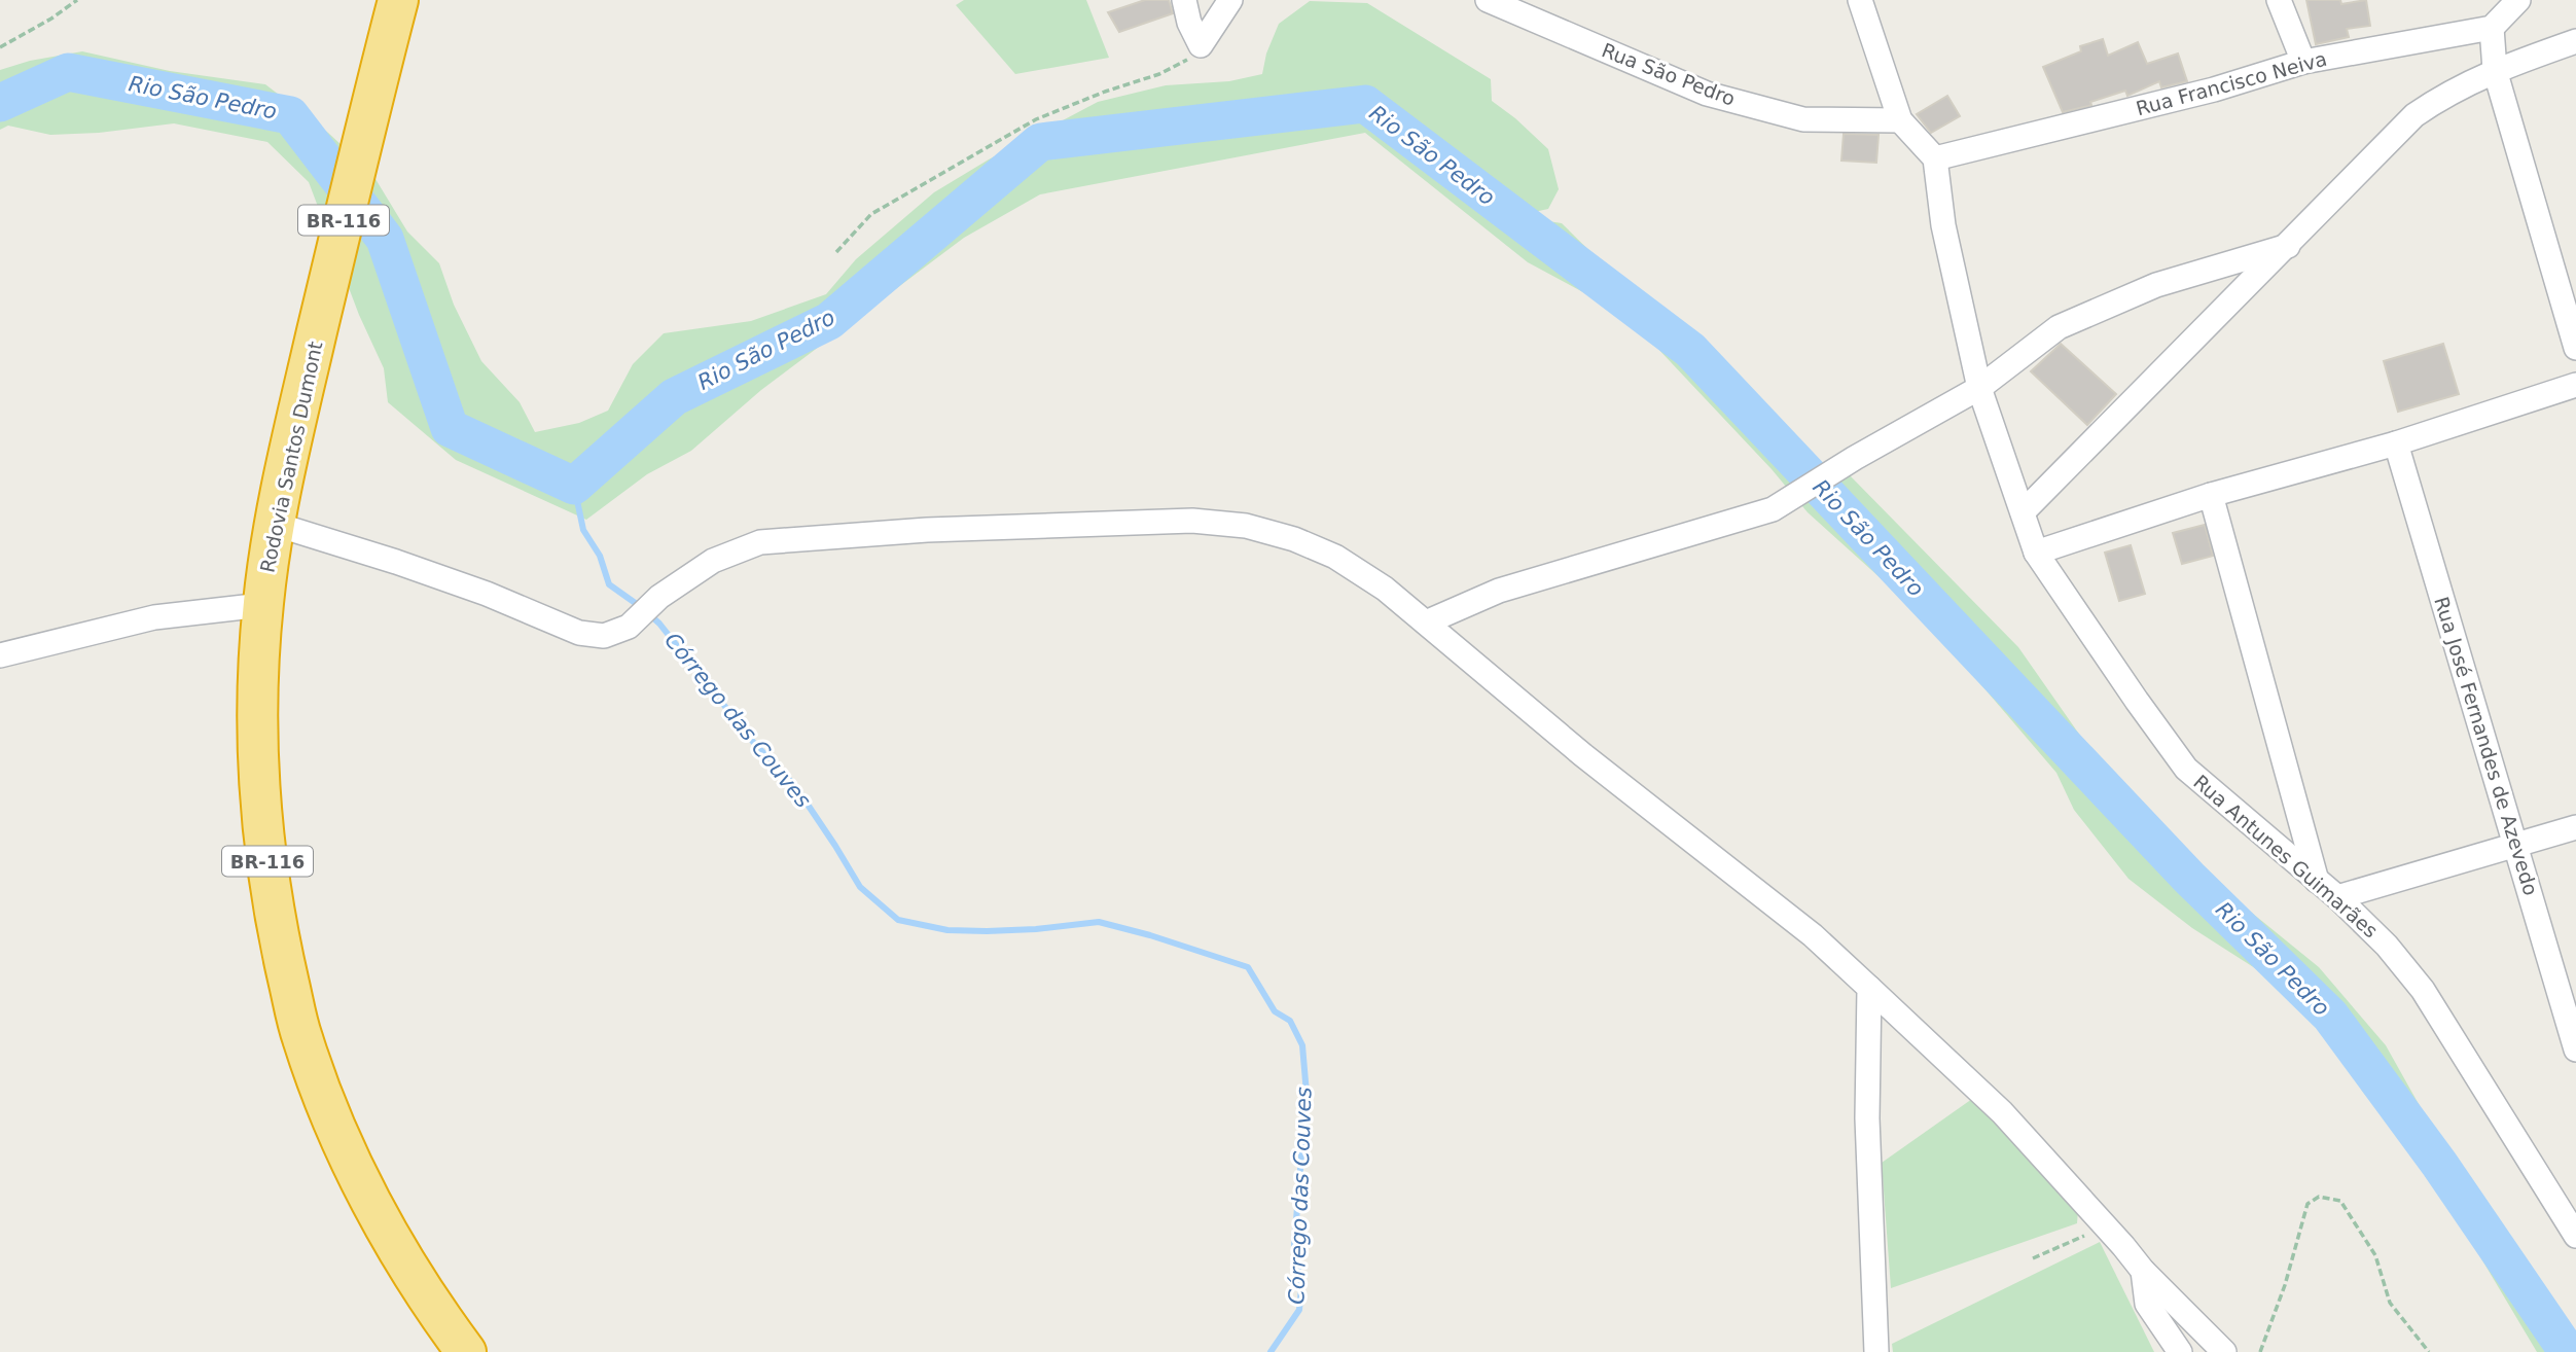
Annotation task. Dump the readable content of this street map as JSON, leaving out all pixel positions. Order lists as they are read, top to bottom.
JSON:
{
  "streets": {
    "highway": ["BR-116", "Rodovia Santos Dumont"],
    "street": [
      "Rua São Pedro",
      "Rua Francisco Neiva",
      "Rua José Fernandes de Azevedo",
      "Rua Antunes Guimarães"
    ]
  },
  "crossings": [
    ["Rua Francisco Neiva", "Rua Antunes Guimarães"]
  ],
  "water": ["Rio São Pedro", "Córrego das Couves"]
}
